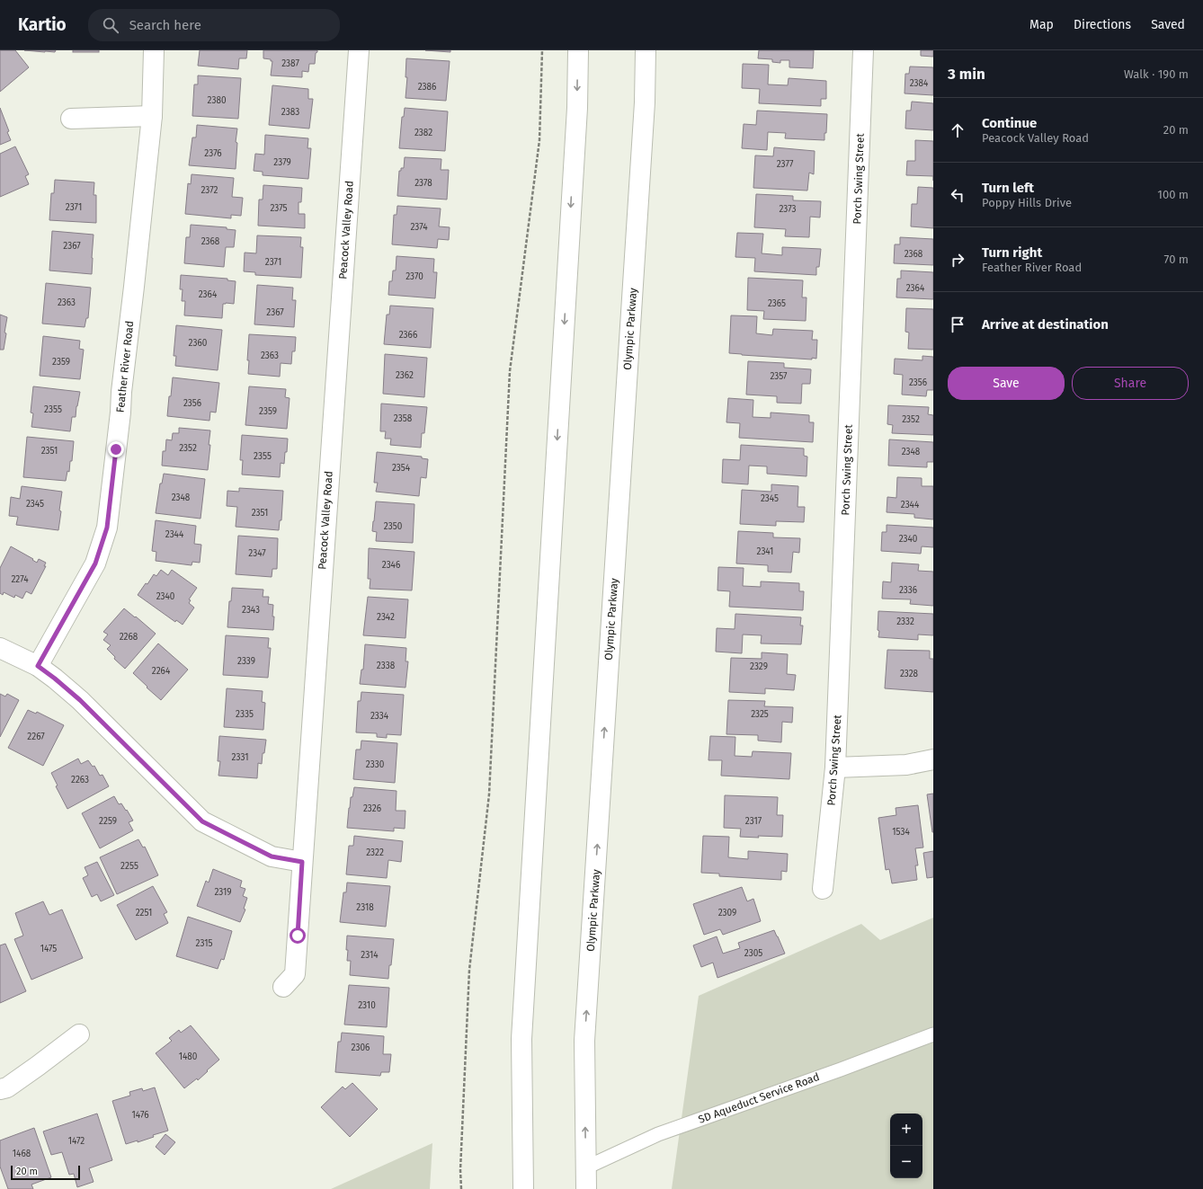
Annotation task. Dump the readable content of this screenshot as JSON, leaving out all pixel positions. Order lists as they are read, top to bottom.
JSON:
{
  "streets": {
    "street": [
      "Porch Swing Street",
      "Peacock Valley Road",
      "Olympic Parkway",
      "Feather River Road"
    ],
    "lane": ["SD Aqueduct Service Road"]
  },
  "crossings": [
    ["Olympic Parkway", "SD Aqueduct Service Road"]
  ],
  "house_numbers": [
    "2387",
    "2384",
    "2386",
    "2380",
    "2383",
    "2382",
    "2376",
    "2379",
    "2377",
    "2378",
    "2372",
    "2371",
    "2375",
    "2373",
    "2374",
    "2368",
    "2367",
    "2368",
    "2371",
    "2370",
    "2364",
    "2364",
    "2363",
    "2365",
    "2367",
    "2366",
    "2360",
    "2363",
    "2359",
    "2362",
    "2357",
    "2356",
    "2356",
    "2355",
    "2359",
    "2358",
    "2352",
    "2352",
    "2351",
    "2348",
    "2355",
    "2354",
    "2348",
    "2345",
    "2345",
    "2344",
    "2351",
    "2350",
    "2344",
    "2340",
    "2341",
    "2347",
    "2346",
    "2274",
    "2336",
    "2340",
    "2343",
    "2342",
    "2332",
    "2268",
    "2339",
    "2338",
    "2329",
    "2264",
    "2328",
    "2335",
    "2325",
    "2334",
    "2267",
    "2331",
    "2330",
    "2263",
    "2326",
    "2259",
    "2317",
    "1534",
    "2322",
    "2255",
    "2319",
    "2318",
    "2251",
    "2309",
    "2315",
    "1475",
    "2305",
    "2314",
    "2310",
    "2306",
    "1480",
    "1476",
    "1472",
    "1468"
  ],
  "scale_bar": "20 m",
  "page": {
    "header": "Kartio",
    "search": "Search here",
    "nav": ["Map", "Directions", "Saved"],
    "heading": ["3 min", "Walk · 190 m"],
    "list": [
      ["Continue", "Peacock Valley Road", "20 m"],
      ["Turn left", "Poppy Hills Drive", "100 m"],
      ["Turn right", "Feather River Road", "70 m"],
      "Arrive at destination"
    ],
    "buttons": ["Save", "Share"],
    "map_buttons": ["+", "−"],
    "scale": "20 m"
  }
}
